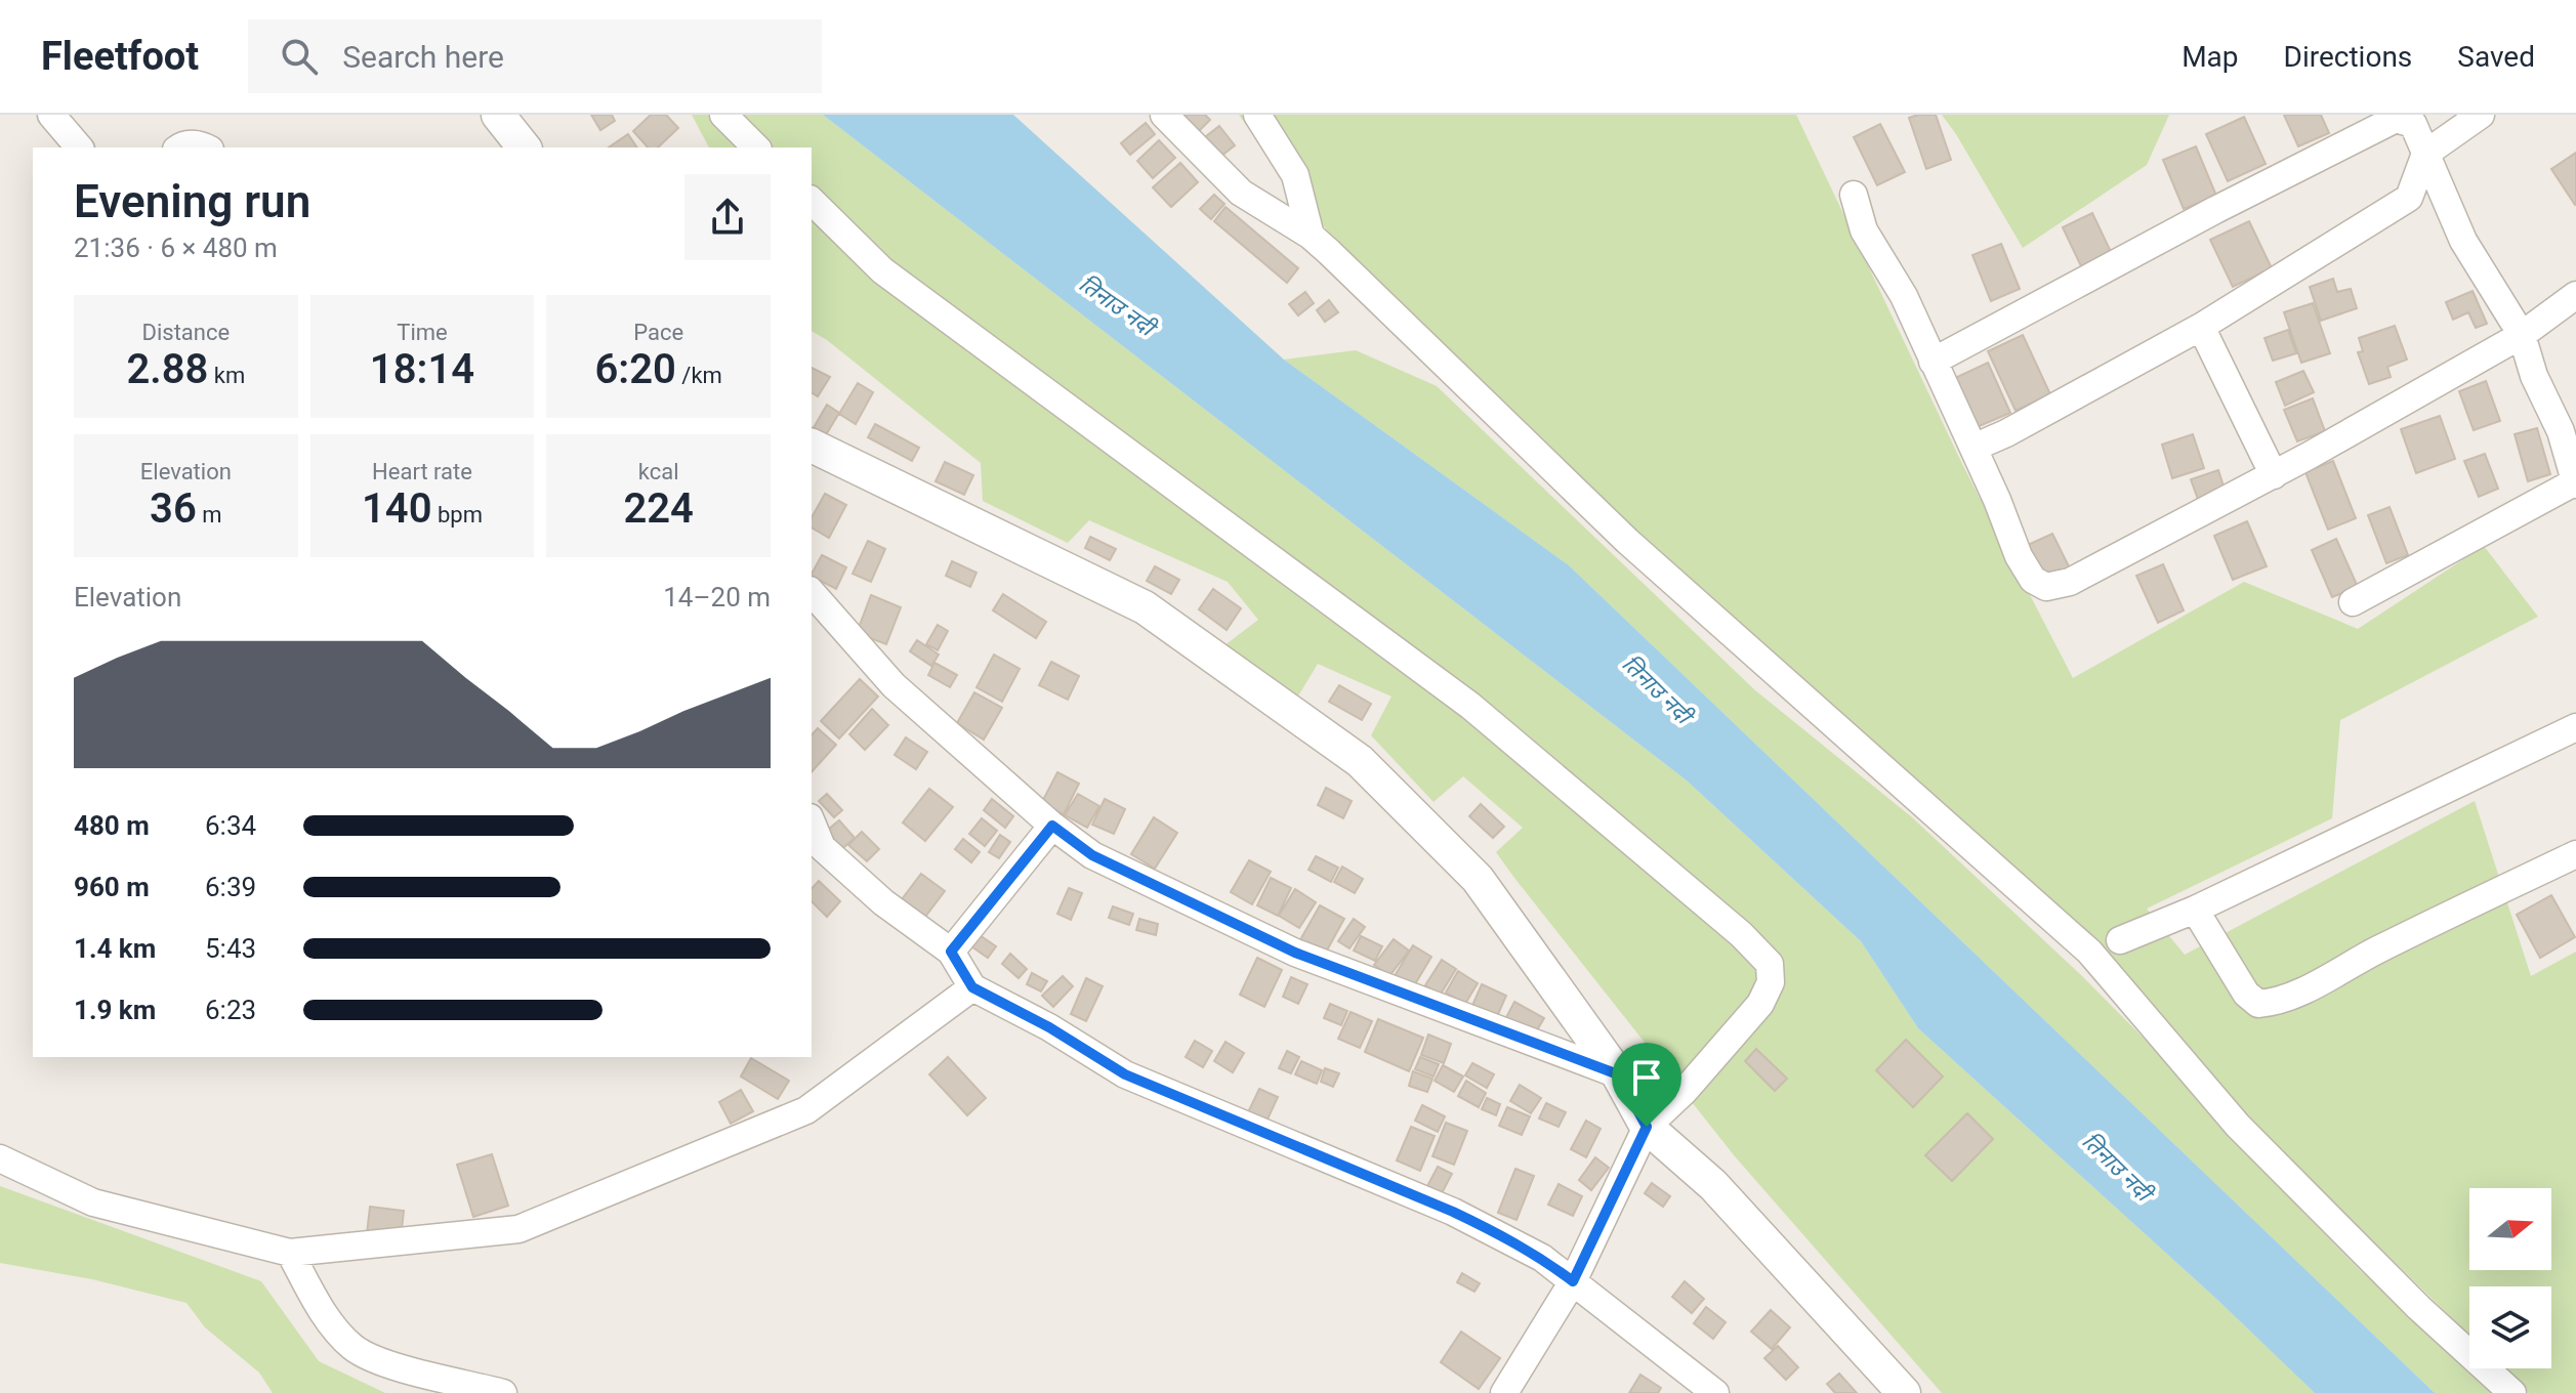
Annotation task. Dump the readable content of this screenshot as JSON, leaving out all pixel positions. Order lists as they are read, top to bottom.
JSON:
{
  "water": ["तिनाउ नदी"],
  "north": "right",
  "page": {
    "header": "Fleetfoot",
    "search": "Search here",
    "nav": ["Map", "Directions", "Saved"],
    "heading": ["Evening run", "21:36 · 6 × 480 m"],
    "stats": [
      ["Distance", "2.88 km"],
      ["Time", "18:14"],
      ["Pace", "6:20 /km"],
      ["Elevation", "36 m"],
      ["Heart rate", "140 bpm"],
      ["kcal", "224"]
    ],
    "chart": ["Elevation", "14–20 m"],
    "list": [
      {
        "name": "480 m",
        "note": "6:34"
      },
      {
        "name": "960 m",
        "note": "6:39"
      },
      {
        "name": "1.4 km",
        "note": "5:43"
      },
      {
        "name": "1.9 km",
        "note": "6:23"
      }
    ]
  }
}
